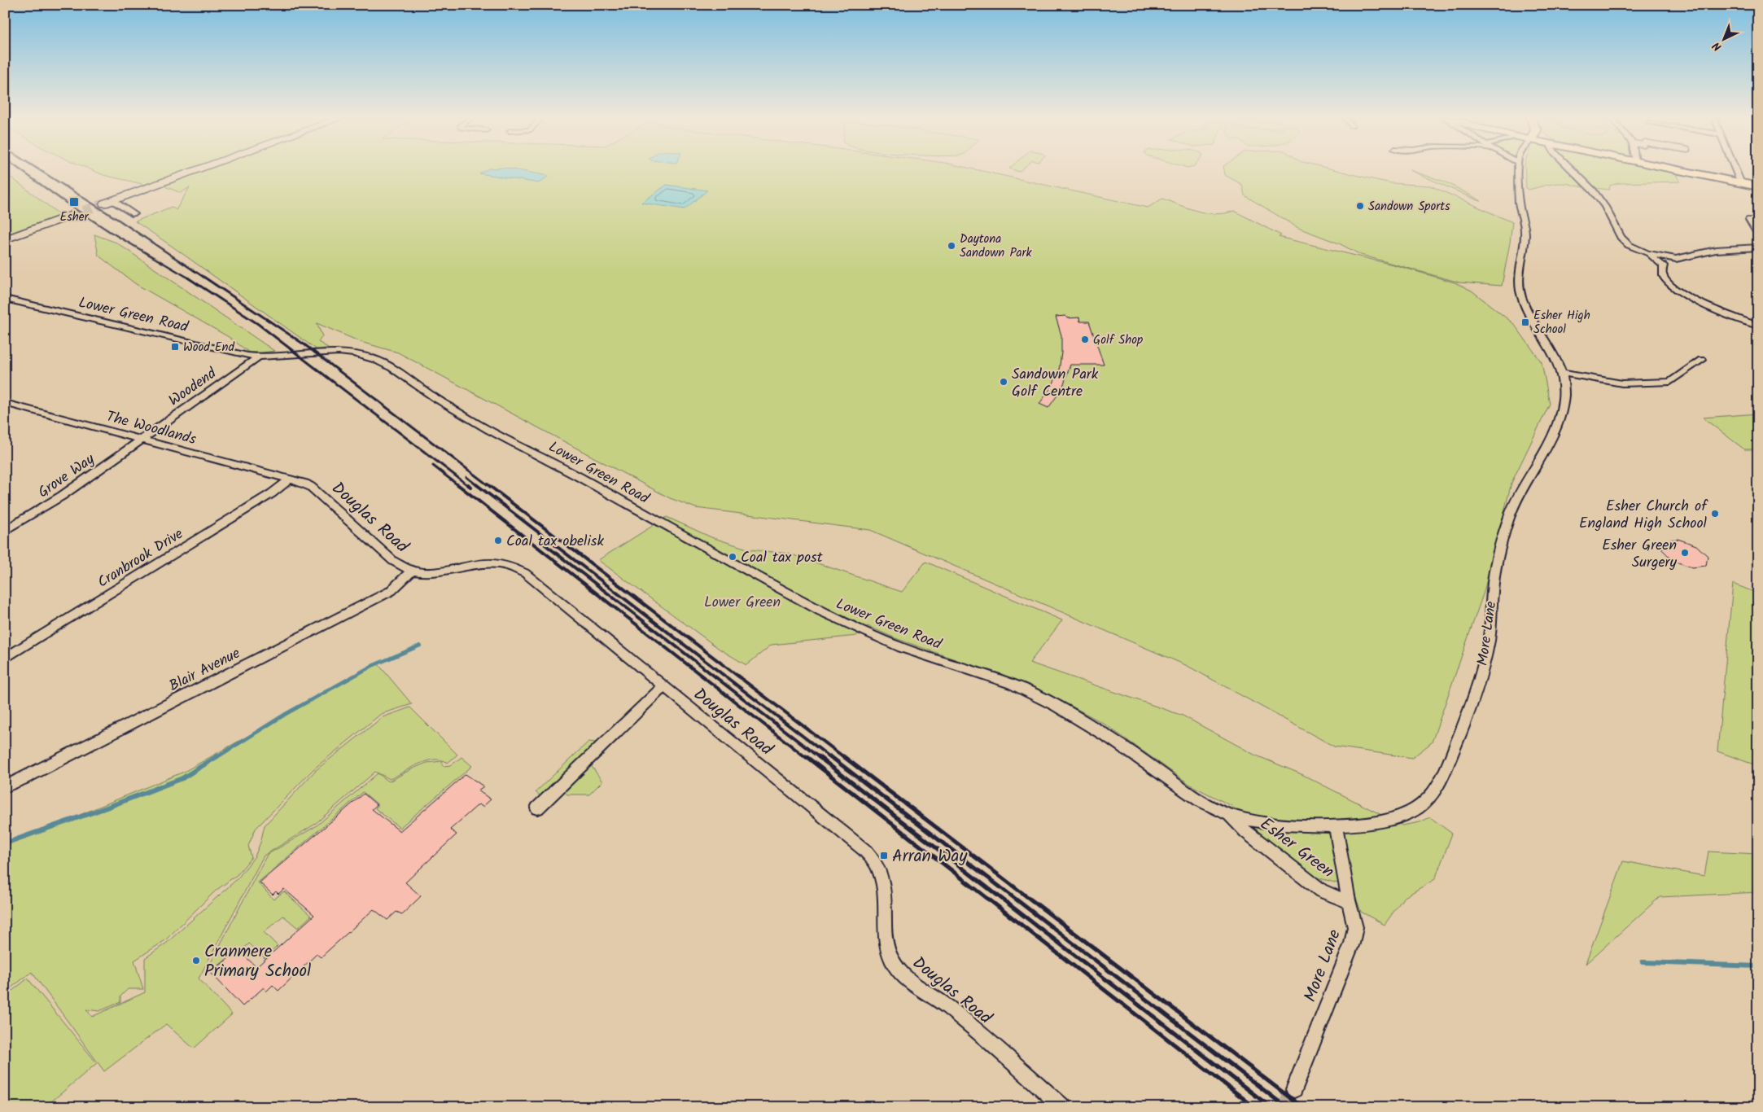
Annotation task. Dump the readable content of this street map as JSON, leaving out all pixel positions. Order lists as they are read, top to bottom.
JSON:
{
  "streets": {
    "street": [
      "Lower Green Road",
      "Woodend",
      "The Woodlands",
      "Grove Way",
      "Douglas Road",
      "Cranbrook Drive",
      "More Lane",
      "Blair Avenue",
      "Esher Green"
    ]
  },
  "crossings": [
    ["Lower Green Road", "Woodend"],
    ["Lower Green Road", "More Lane"],
    ["Woodend", "The Woodlands"],
    ["Woodend", "Grove Way"],
    ["The Woodlands", "Grove Way"],
    ["The Woodlands", "Douglas Road"],
    ["The Woodlands", "Cranbrook Drive"],
    ["Douglas Road", "Cranbrook Drive"],
    ["Douglas Road", "Blair Avenue"],
    ["More Lane", "Esher Green"]
  ],
  "parks": ["Lower Green"],
  "places": {
    "transit": [
      "Esher",
      "Esher High School",
      "Wood End",
      "Arran Way"
    ],
    "other": [
      "Sandown Sports",
      "Daytona Sandown Park",
      "Golf Shop",
      "Sandown Park Golf Centre",
      "Esher Church of England High School",
      "Coal tax obelisk",
      "Esher Green Surgery",
      "Coal tax post",
      "Cranmere Primary School"
    ]
  },
  "north": "bottom left"
}
